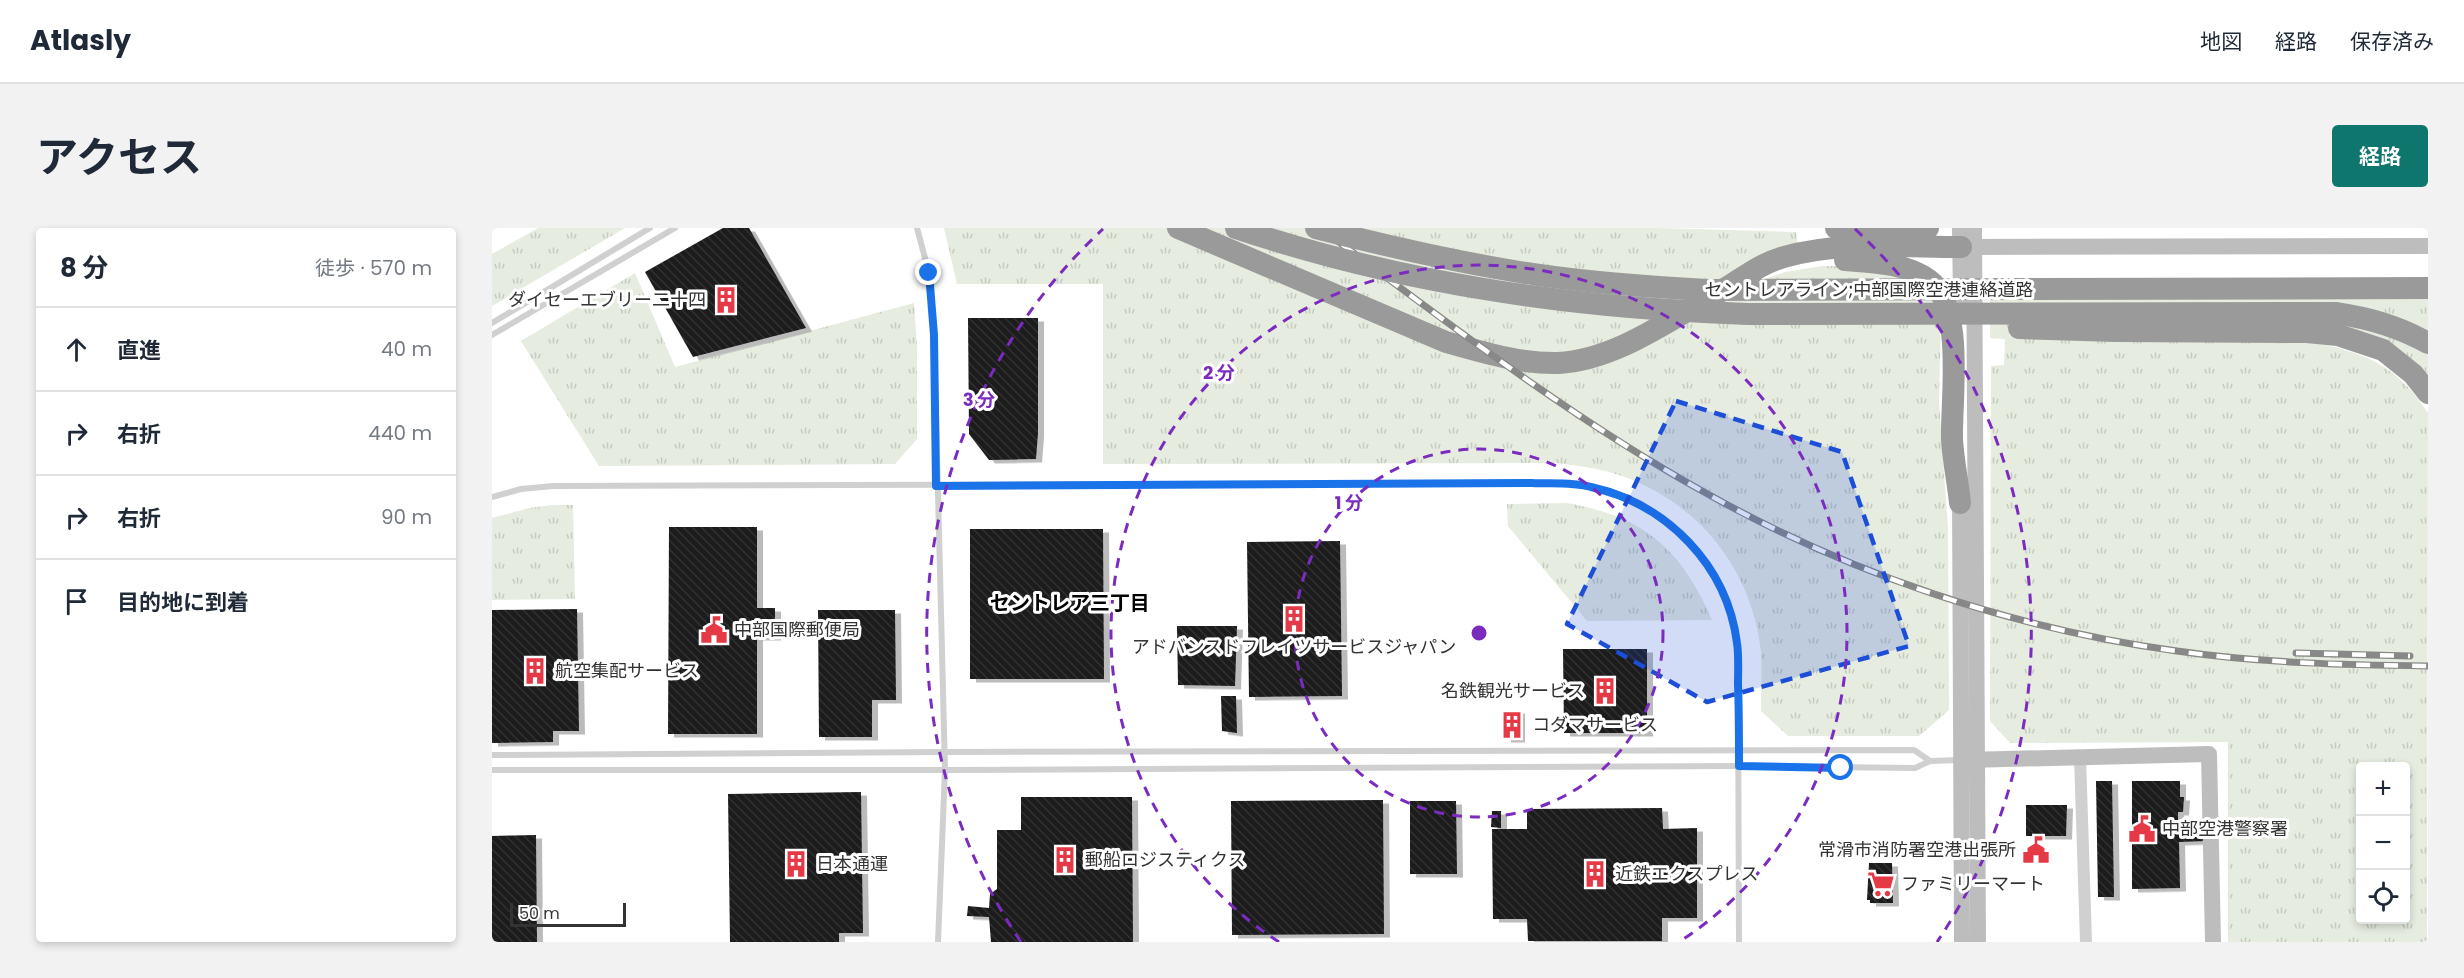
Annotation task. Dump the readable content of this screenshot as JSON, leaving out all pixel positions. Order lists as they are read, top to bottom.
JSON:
{
  "streets": {
    "highway": ["セントレアライン;中部国際空港連絡道路"]
  },
  "districts": ["セントレア三丁目"],
  "places": {
    "building": [
      "ダイセーエブリー二十四",
      "アドバンスドフレイツサービスジャパン",
      "航空集配サービス",
      "名鉄観光サービス",
      "コダマサービス",
      "郵船ロジスティクス",
      "日本通運",
      "近鉄エクスプレス"
    ],
    "public building": ["中部国際郵便局", "中部空港警察署", "常滑市消防署空港出張所"],
    "supermarket": ["ファミリーマート"]
  },
  "scale_bar": "50 m",
  "page": {
    "header": "Atlasly",
    "nav": ["地図", "経路", "保存済み"],
    "title": "アクセス",
    "buttons": "経路",
    "heading": ["8 分", "徒歩 · 570 m"],
    "list": [
      ["直進", "40 m"],
      ["右折", "440 m"],
      ["右折", "90 m"],
      "目的地に到着"
    ],
    "map_buttons": ["+", "−"],
    "scale": "50 m"
  },
  "rings": ["2 分", "3 分", "1 分"]
}
